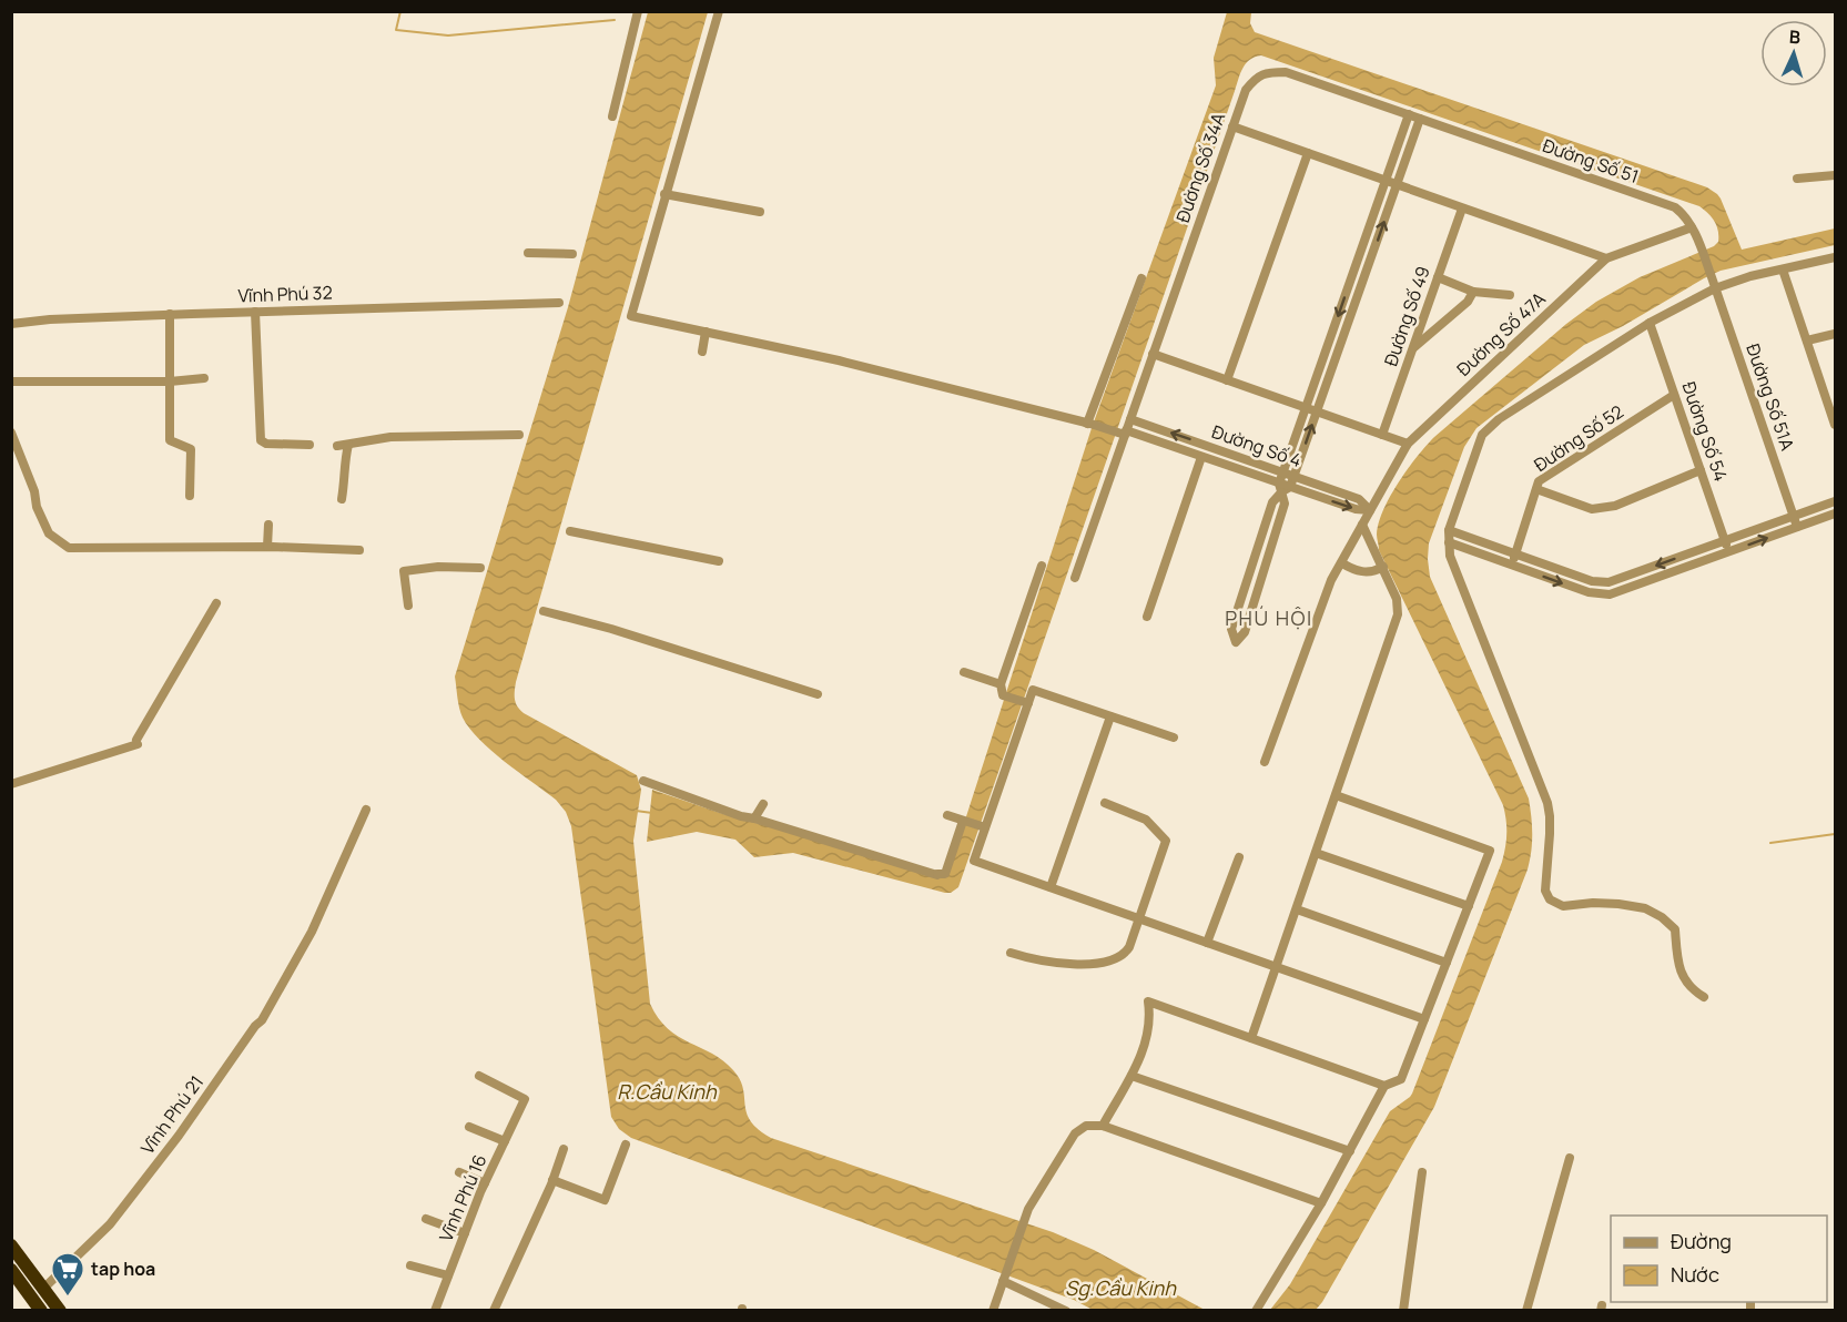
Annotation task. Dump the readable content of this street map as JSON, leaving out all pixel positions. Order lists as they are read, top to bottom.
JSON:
{
  "streets": {
    "street": [
      "Đường Số 51",
      "Đường Số 34A",
      "Vĩnh Phú 32",
      "Đường Số 49",
      "Đường Số 47A",
      "Đường Số 51A",
      "Đường Số 54",
      "Đường Số 52",
      "Đường Số 4",
      "Vĩnh Phú 21",
      "Vĩnh Phú 16"
    ]
  },
  "crossings": [
    ["Đường Số 51", "Đường Số 34A"],
    ["Đường Số 51", "Đường Số 47A"],
    ["Đường Số 51", "Đường Số 51A"],
    ["Đường Số 34A", "Đường Số 4"],
    ["Đường Số 47A", "Đường Số 4"],
    ["Đường Số 54", "Đường Số 52"]
  ],
  "districts": ["PHÚ HỘI"],
  "water": ["R.Cầu Kinh", "Sg.Cầu Kinh"],
  "places": {
    "supermarket": ["tap hoa"]
  },
  "legend": ["Đường", "Nước"],
  "north": "top"
}
